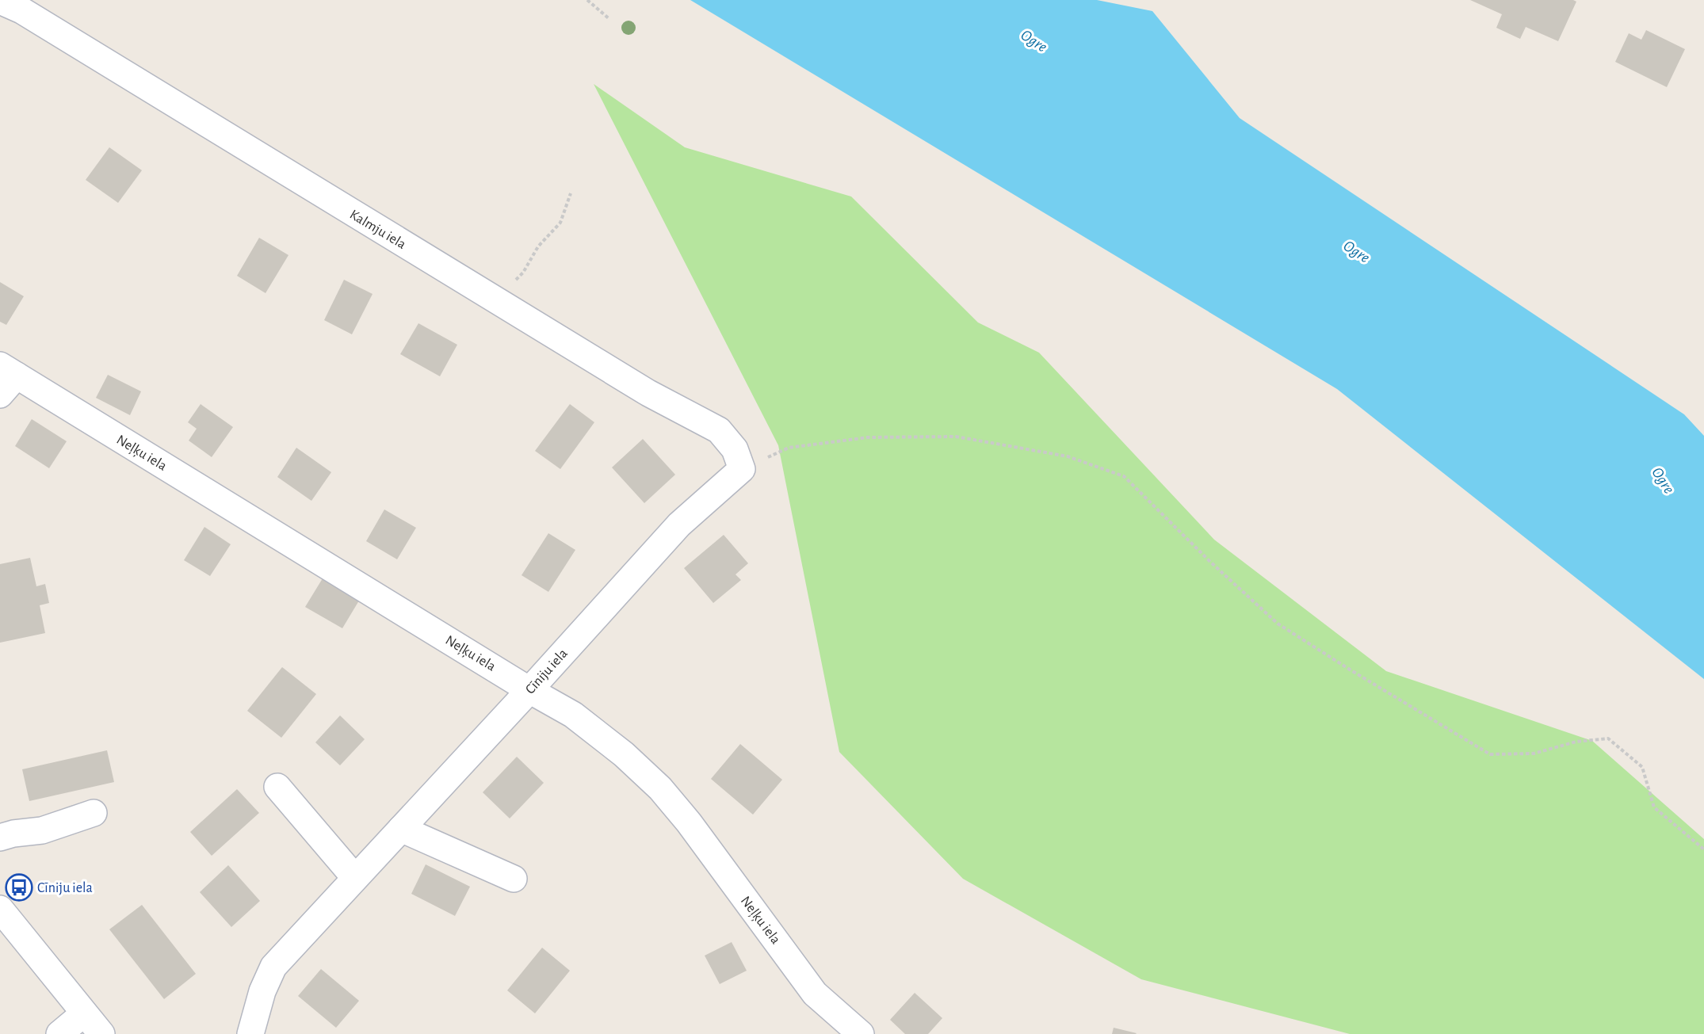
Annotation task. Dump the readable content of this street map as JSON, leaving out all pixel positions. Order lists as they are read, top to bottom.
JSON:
{
  "streets": {
    "street": ["Kalmju iela", "Neļķu iela", "Cīniju iela"]
  },
  "crossings": [
    ["Kalmju iela", "Cīniju iela"],
    ["Neļķu iela", "Cīniju iela"]
  ],
  "water": ["Ogre"],
  "places": {
    "bus stop": ["Cīniju iela"]
  }
}
